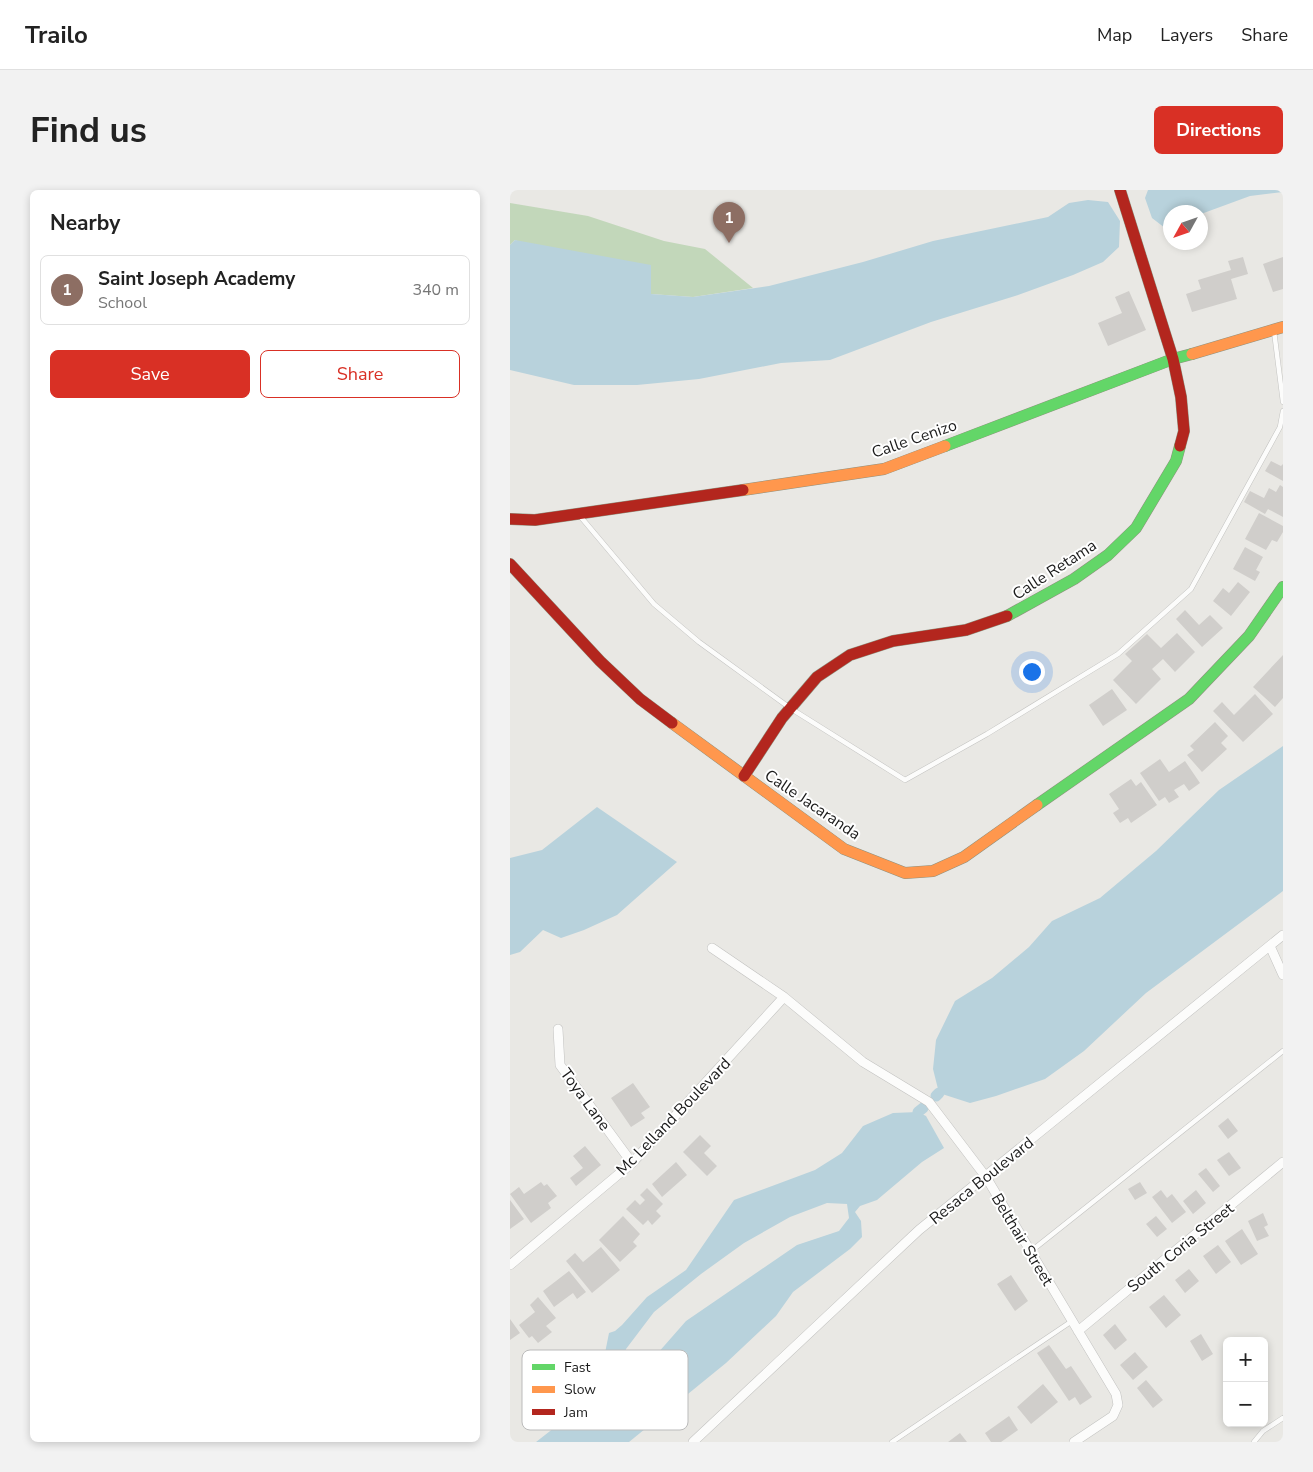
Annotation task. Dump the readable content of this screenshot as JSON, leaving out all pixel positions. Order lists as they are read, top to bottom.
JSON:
{
  "streets": {
    "street": [
      "Calle Cenizo",
      "Calle Retama",
      "Calle Jacaranda",
      "Toya Lane",
      "Mc Lelland Boulevard",
      "Resaca Boulevard",
      "Belthair Street",
      "South Coria Street"
    ]
  },
  "crossings": [
    ["Calle Cenizo", "Calle Retama"],
    ["Calle Retama", "Calle Jacaranda"],
    ["Toya Lane", "Mc Lelland Boulevard"],
    ["Mc Lelland Boulevard", "Belthair Street"],
    ["Resaca Boulevard", "Belthair Street"],
    ["Belthair Street", "South Coria Street"]
  ],
  "legend": ["Fast", "Slow", "Jam"],
  "north": "bottom left",
  "page": {
    "header": "Trailo",
    "nav": ["Map", "Layers", "Share"],
    "buttons": [
      "Directions",
      ["Save", "Share"]
    ],
    "title": "Find us",
    "heading": "Nearby",
    "pins": "1",
    "list": [
      {
        "mark": "1",
        "name": "Saint Joseph Academy",
        "note": "School",
        "value": "340 m"
      }
    ],
    "map_buttons": ["+", "−"]
  }
}
